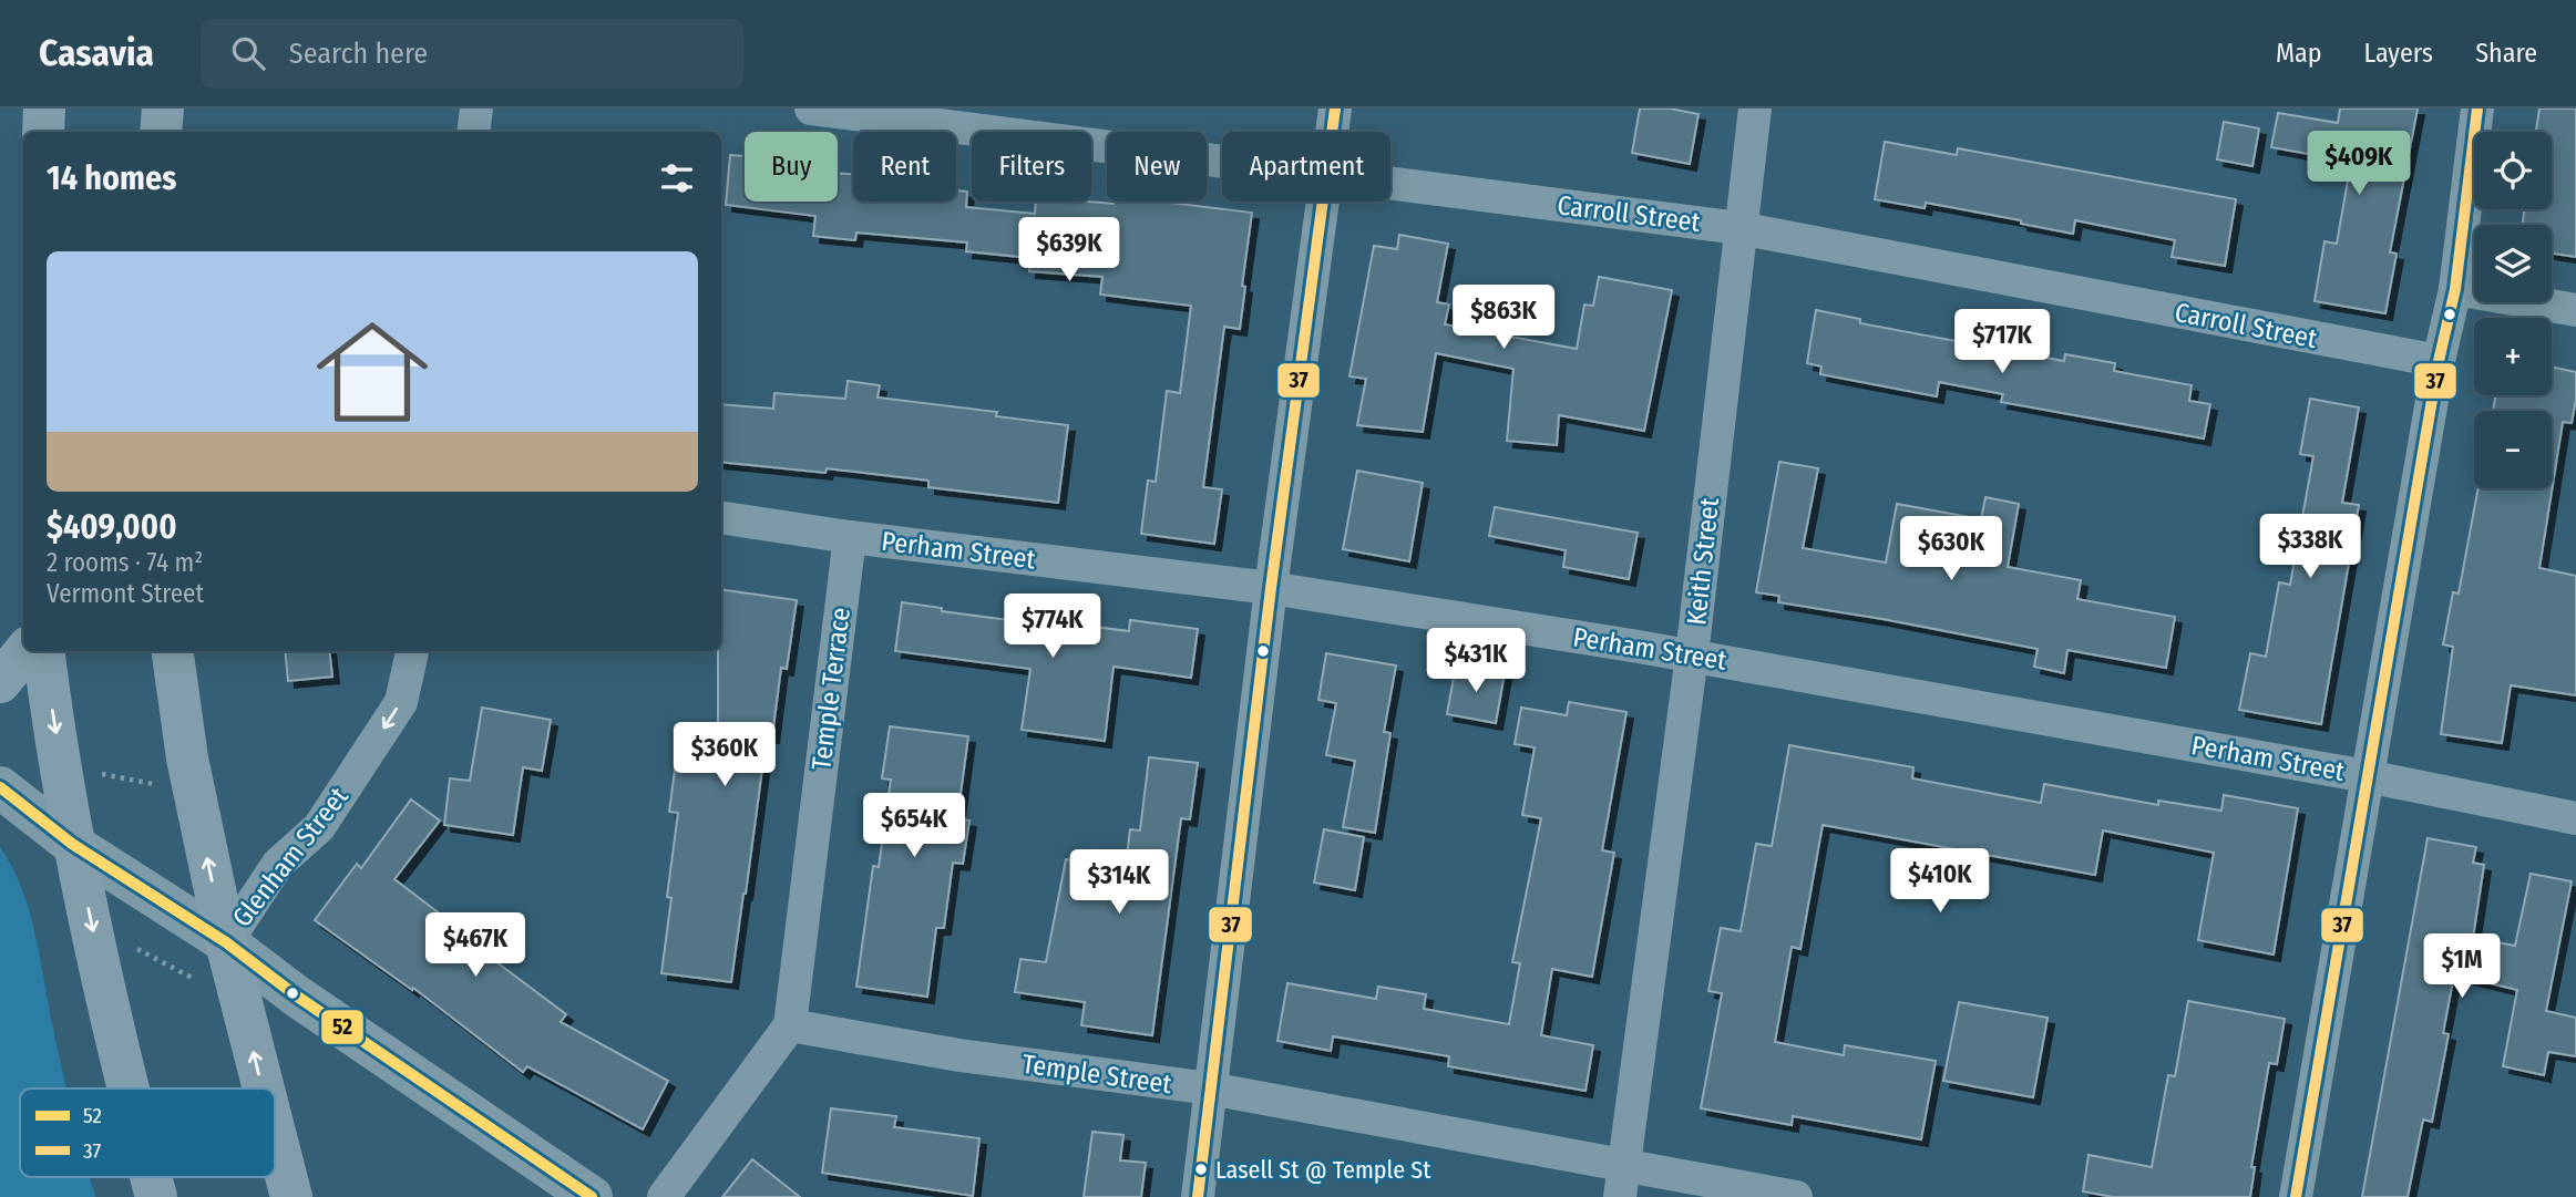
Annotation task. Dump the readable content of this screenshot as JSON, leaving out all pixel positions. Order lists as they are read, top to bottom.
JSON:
{
  "streets": {
    "street": [
      "Carroll Street",
      "Perham Street",
      "Keith Street",
      "Temple Terrace",
      "Glenham Street",
      "Temple Street"
    ]
  },
  "crossings": [
    ["Carroll Street", "Keith Street"],
    ["Perham Street", "Keith Street"],
    ["Perham Street", "Temple Terrace"],
    ["Keith Street", "Temple Street"],
    ["Temple Terrace", "Temple Street"]
  ],
  "one_way": ["Glenham Street"],
  "places": ["Lasell St @ Temple St"],
  "lines": ["transit line 37", "transit line 52"],
  "legend": ["52", "37"],
  "page": {
    "header": "Casavia",
    "search": "Search here",
    "nav": ["Map", "Layers", "Share"],
    "price": [
      "$409K",
      "$639K",
      "$863K",
      "$717K",
      "$338K",
      "$630K",
      "$774K",
      "$431K",
      "$360K",
      "$654K",
      "$410K",
      "$314K",
      "$467K",
      "$1M"
    ],
    "map_buttons": ["+", "−"],
    "chip": [
      "Buy",
      "Rent",
      "Filters",
      "New",
      "Apartment"
    ],
    "heading": "14 homes",
    "list": [
      {
        "name": "$409,000",
        "note": "2 rooms · 74 m² · Vermont Street"
      }
    ]
  }
}
